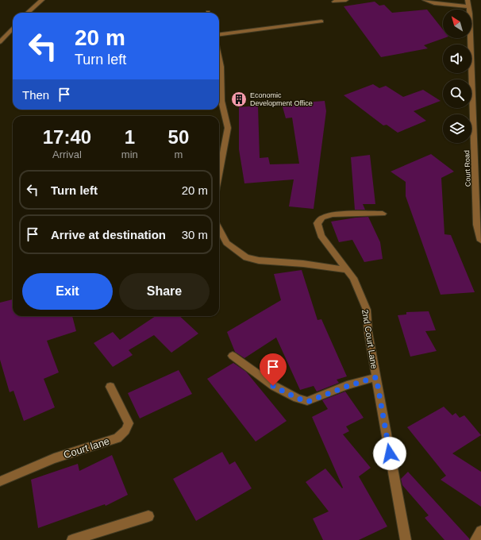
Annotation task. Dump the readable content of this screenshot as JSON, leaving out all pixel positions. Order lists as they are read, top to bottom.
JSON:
{
  "streets": {
    "street": ["Court Road", "2nd Court Lane", "Court lane"]
  },
  "places": {
    "building": ["Economic Development Office"]
  },
  "north": "top left",
  "page": {
    "turn": ["20 m", "Turn left"],
    "then": "Then",
    "eta": [
      "17:40",
      "Arrival",
      "1",
      "min",
      "50",
      "m"
    ],
    "list": [
      {
        "name": "Turn left",
        "value": "20 m"
      },
      {
        "name": "Arrive at destination",
        "value": "30 m"
      }
    ],
    "buttons": ["Exit", "Share"]
  }
}
